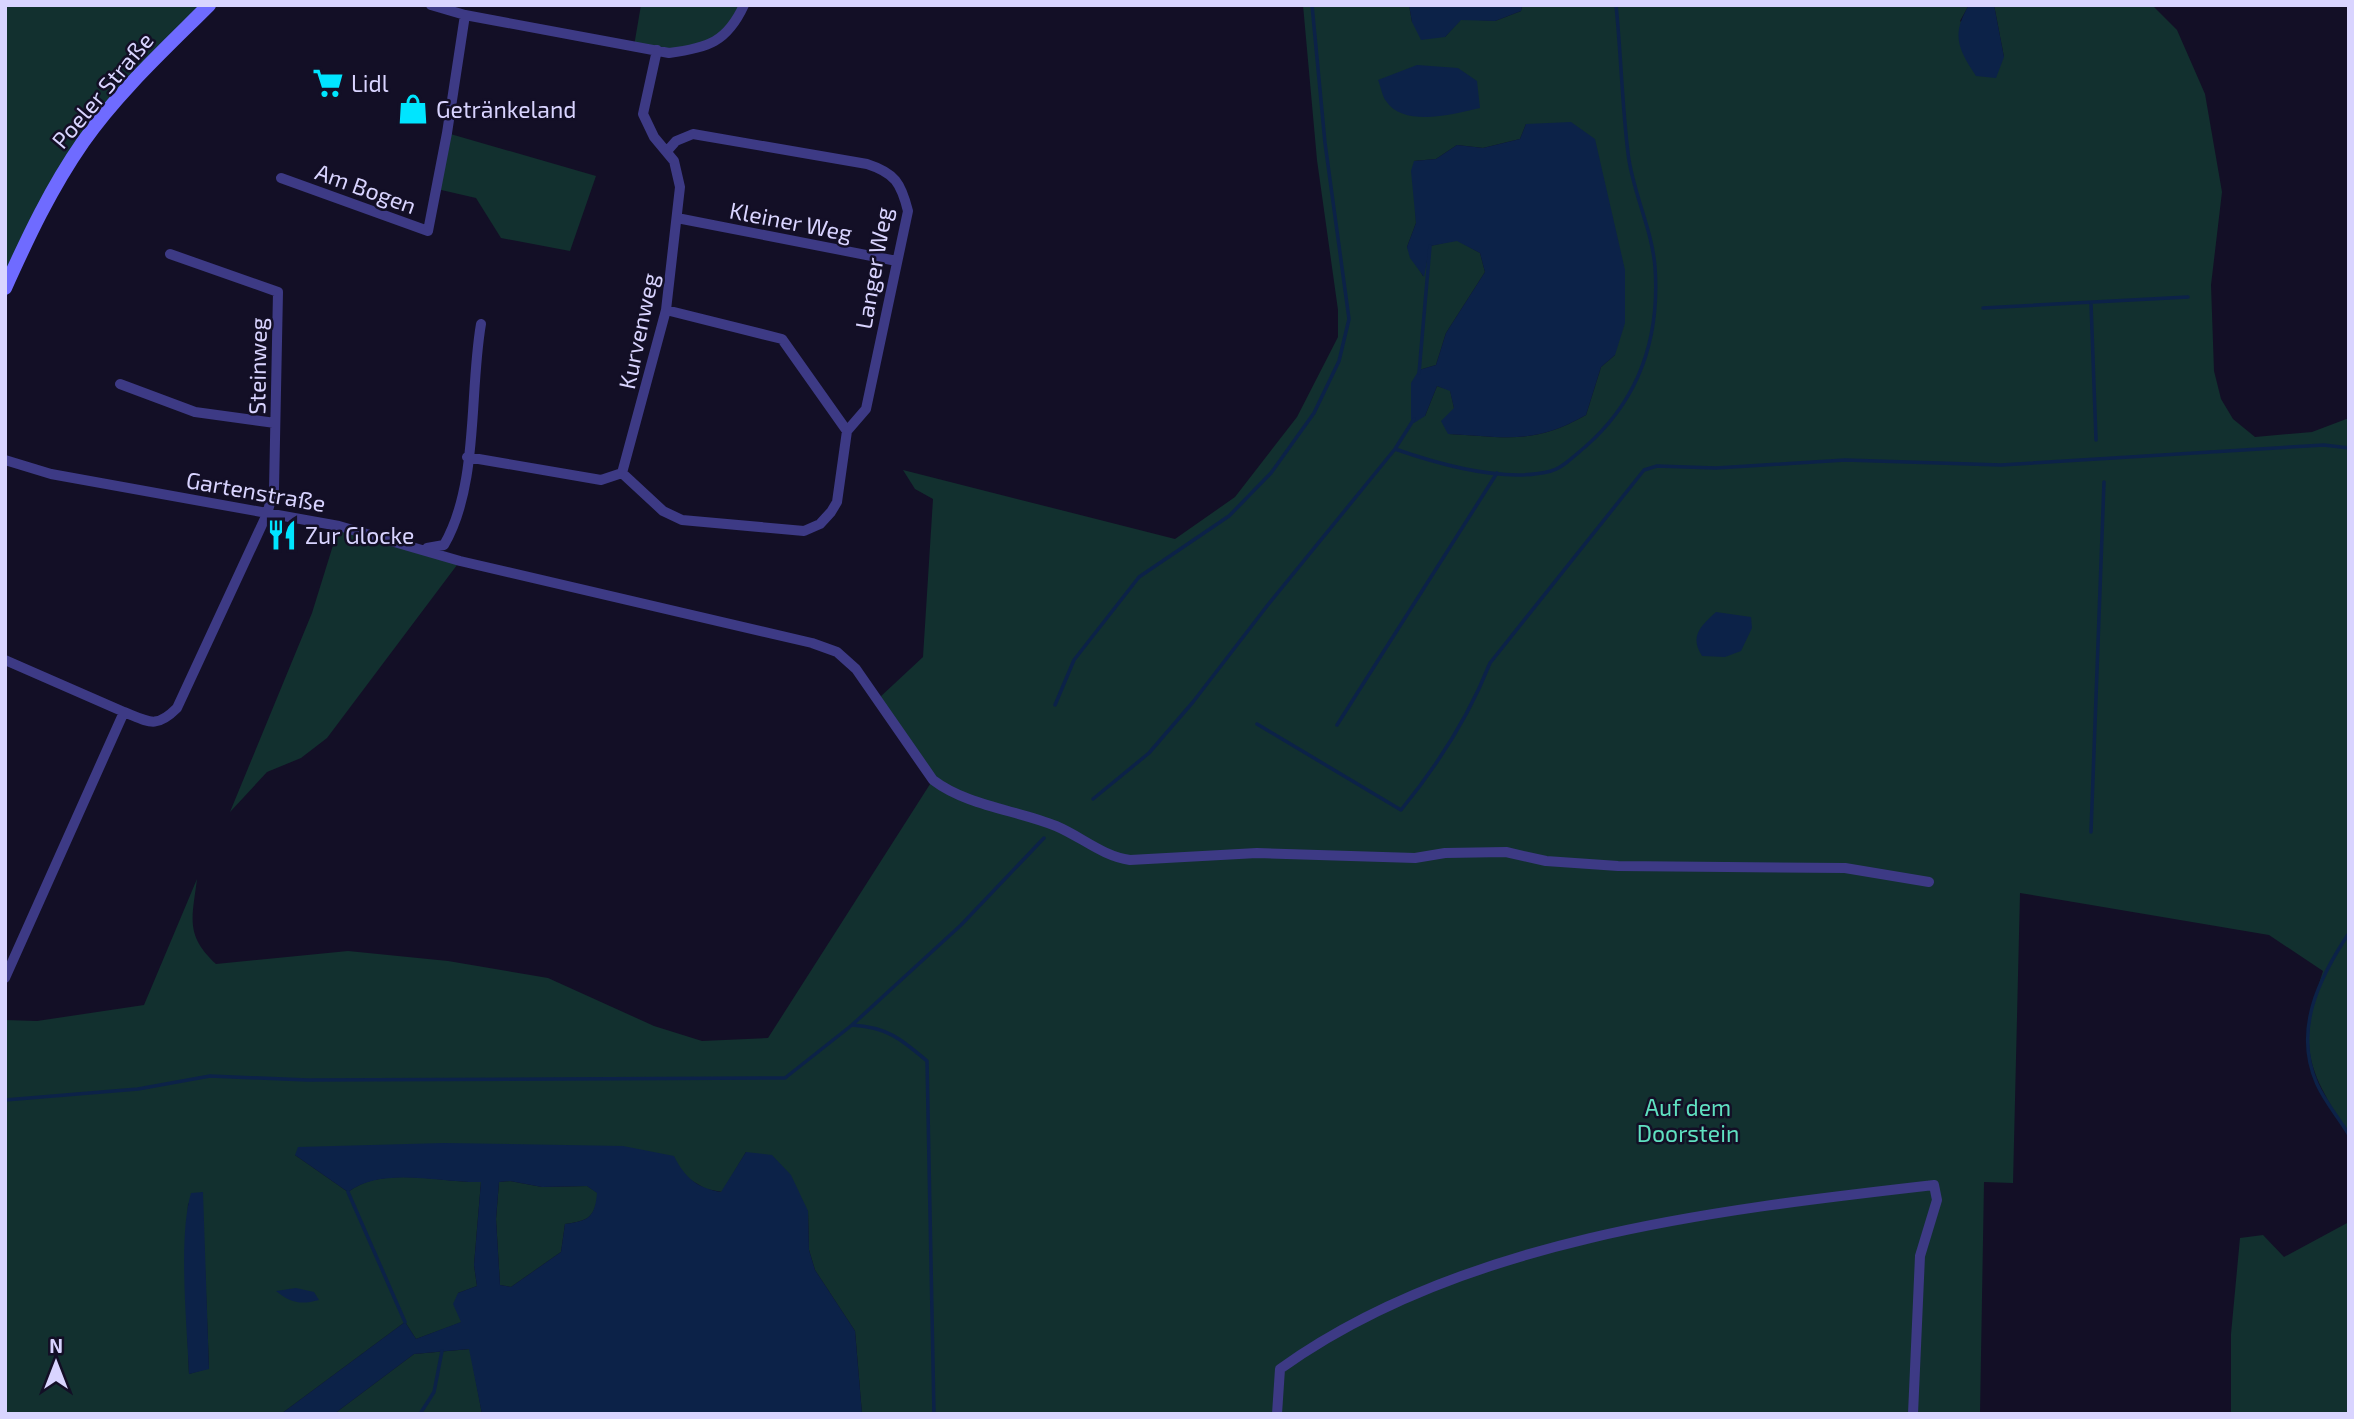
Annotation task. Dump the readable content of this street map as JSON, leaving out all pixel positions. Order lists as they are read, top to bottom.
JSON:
{
  "streets": {
    "main road": ["Poeler Straße"],
    "street": [
      "Am Bogen",
      "Kleiner Weg",
      "Langer Weg",
      "Kurvenweg",
      "Steinweg",
      "Gartenstraße"
    ]
  },
  "crossings": [
    ["Kleiner Weg", "Langer Weg"],
    ["Kleiner Weg", "Kurvenweg"],
    ["Langer Weg", "Kurvenweg"],
    ["Steinweg", "Gartenstraße"]
  ],
  "parks": ["Auf dem Doorstein"],
  "places": {
    "supermarket": ["Lidl"],
    "shop": ["Getränkeland"],
    "restaurant": ["Zur Glocke"]
  },
  "north": "top"
}
